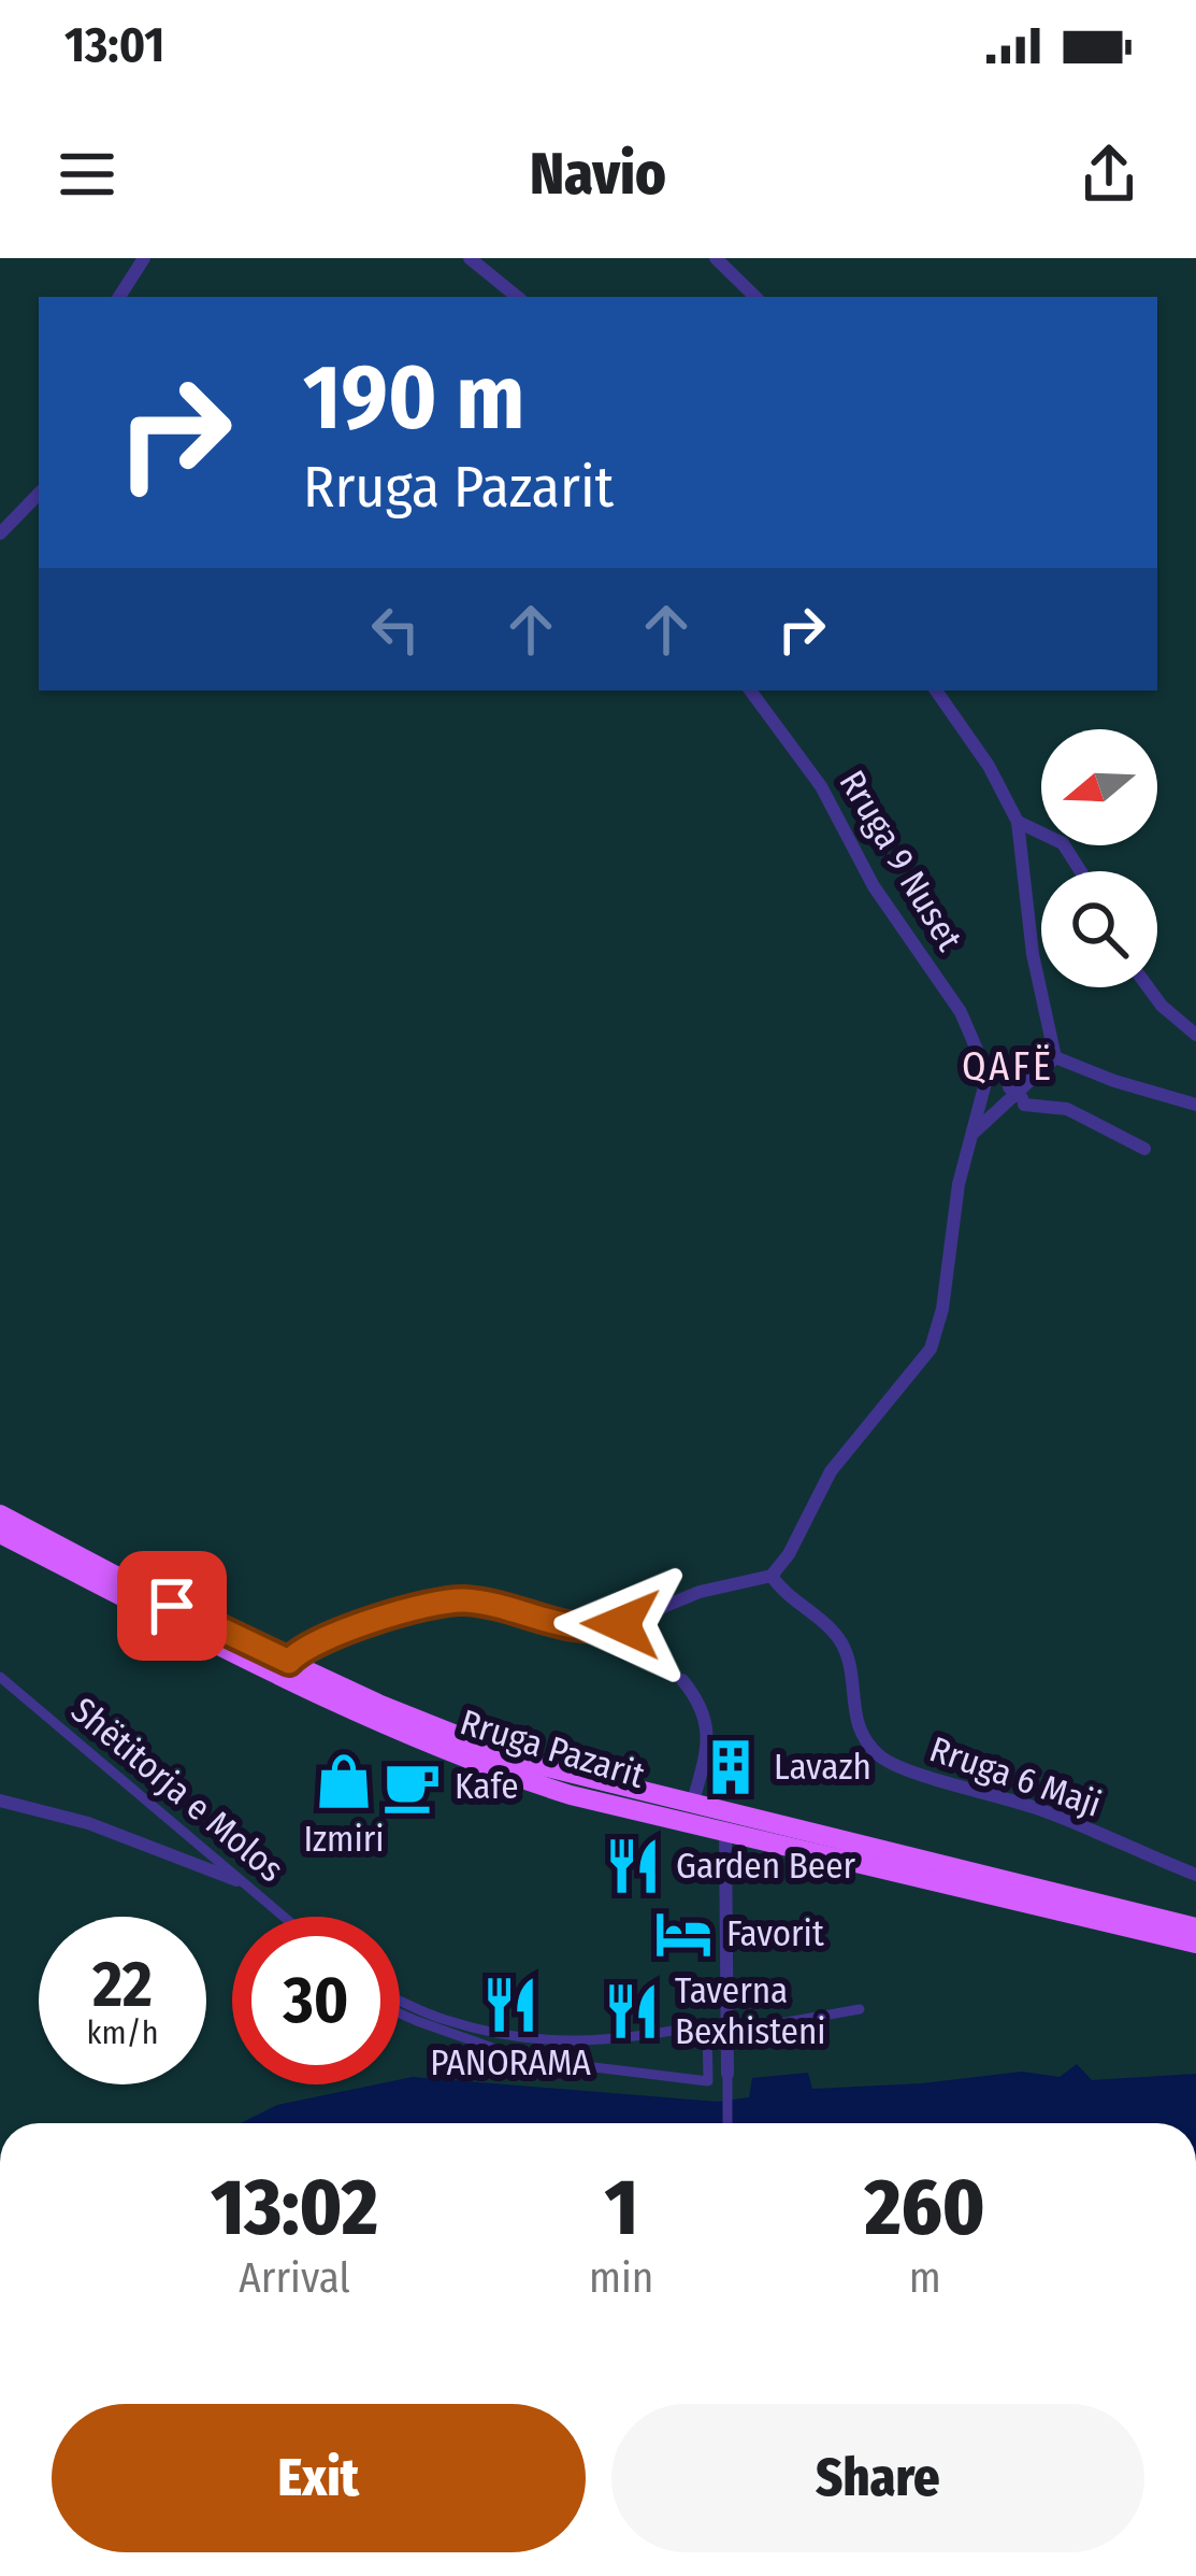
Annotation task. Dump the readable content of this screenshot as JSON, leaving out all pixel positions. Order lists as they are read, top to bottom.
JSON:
{
  "streets": {
    "main road": ["Rruga Pazarit"],
    "street": ["Rruga 9 Nuset", "Rruga 6 Maji", "Shëtitorja e Molos"]
  },
  "districts": ["QAFË"],
  "places": {
    "building": ["Lavazh"],
    "shop": ["Izmiri"],
    "cafe": ["Kafe"],
    "restaurant": ["Garden Beer", "PANORAMA", "Taverna Bexhisteni"],
    "hotel": ["Favorit"]
  },
  "north": "left",
  "page": {
    "status": "13:01",
    "header": "Navio",
    "turn": ["190 m", "Rruga Pazarit"],
    "speed": "22 km/h",
    "limit": "30",
    "eta": [
      "13:02",
      "Arrival",
      "1",
      "min",
      "260",
      "m"
    ],
    "buttons": ["Exit", "Share"]
  }
}
